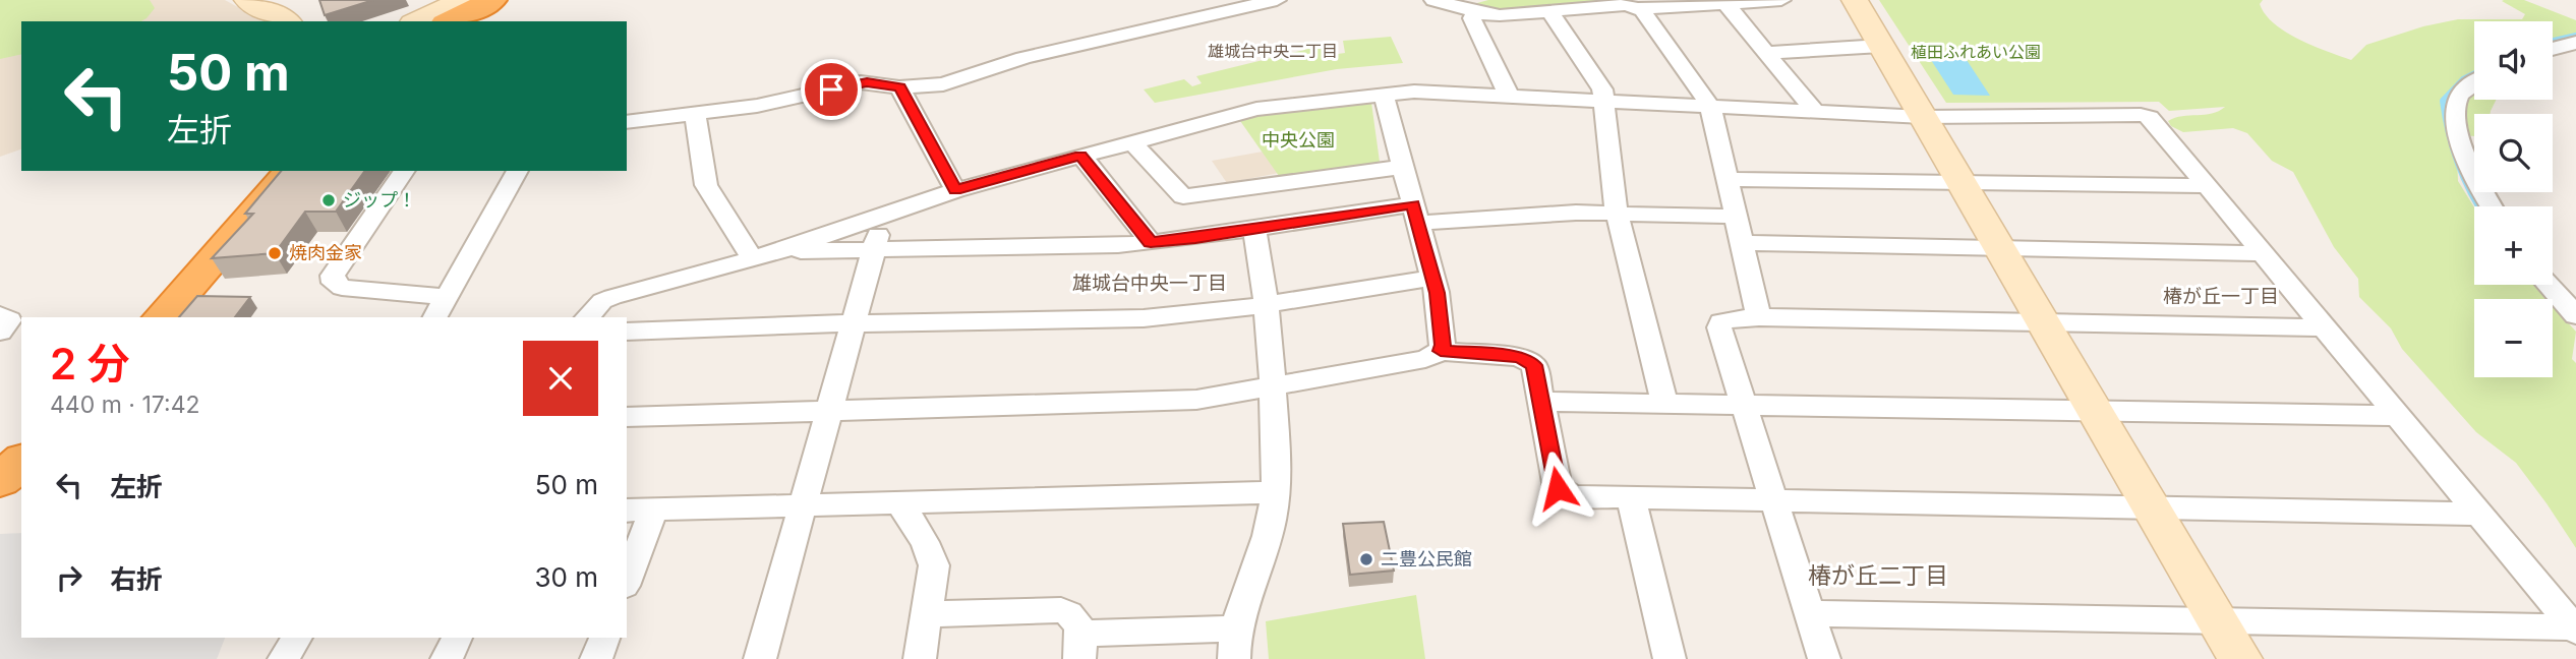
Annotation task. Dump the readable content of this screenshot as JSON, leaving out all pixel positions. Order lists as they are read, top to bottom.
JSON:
{
  "districts": [
    "雄城台中央二丁目",
    "雄城台中央一丁目",
    "椿が丘一丁目",
    "椿が丘二丁目"
  ],
  "parks": ["植田ふれあい公園", "中央公園"],
  "places": ["ジップ！", "焼肉金家", "二豊公民館"],
  "page": {
    "map_buttons": ["+", "−"],
    "turn": ["50 m", "左折"],
    "heading": ["2 分", "440 m · 17:42"],
    "list": [
      {
        "name": "左折",
        "value": "50 m"
      },
      {
        "name": "右折",
        "value": "30 m"
      }
    ]
  }
}
